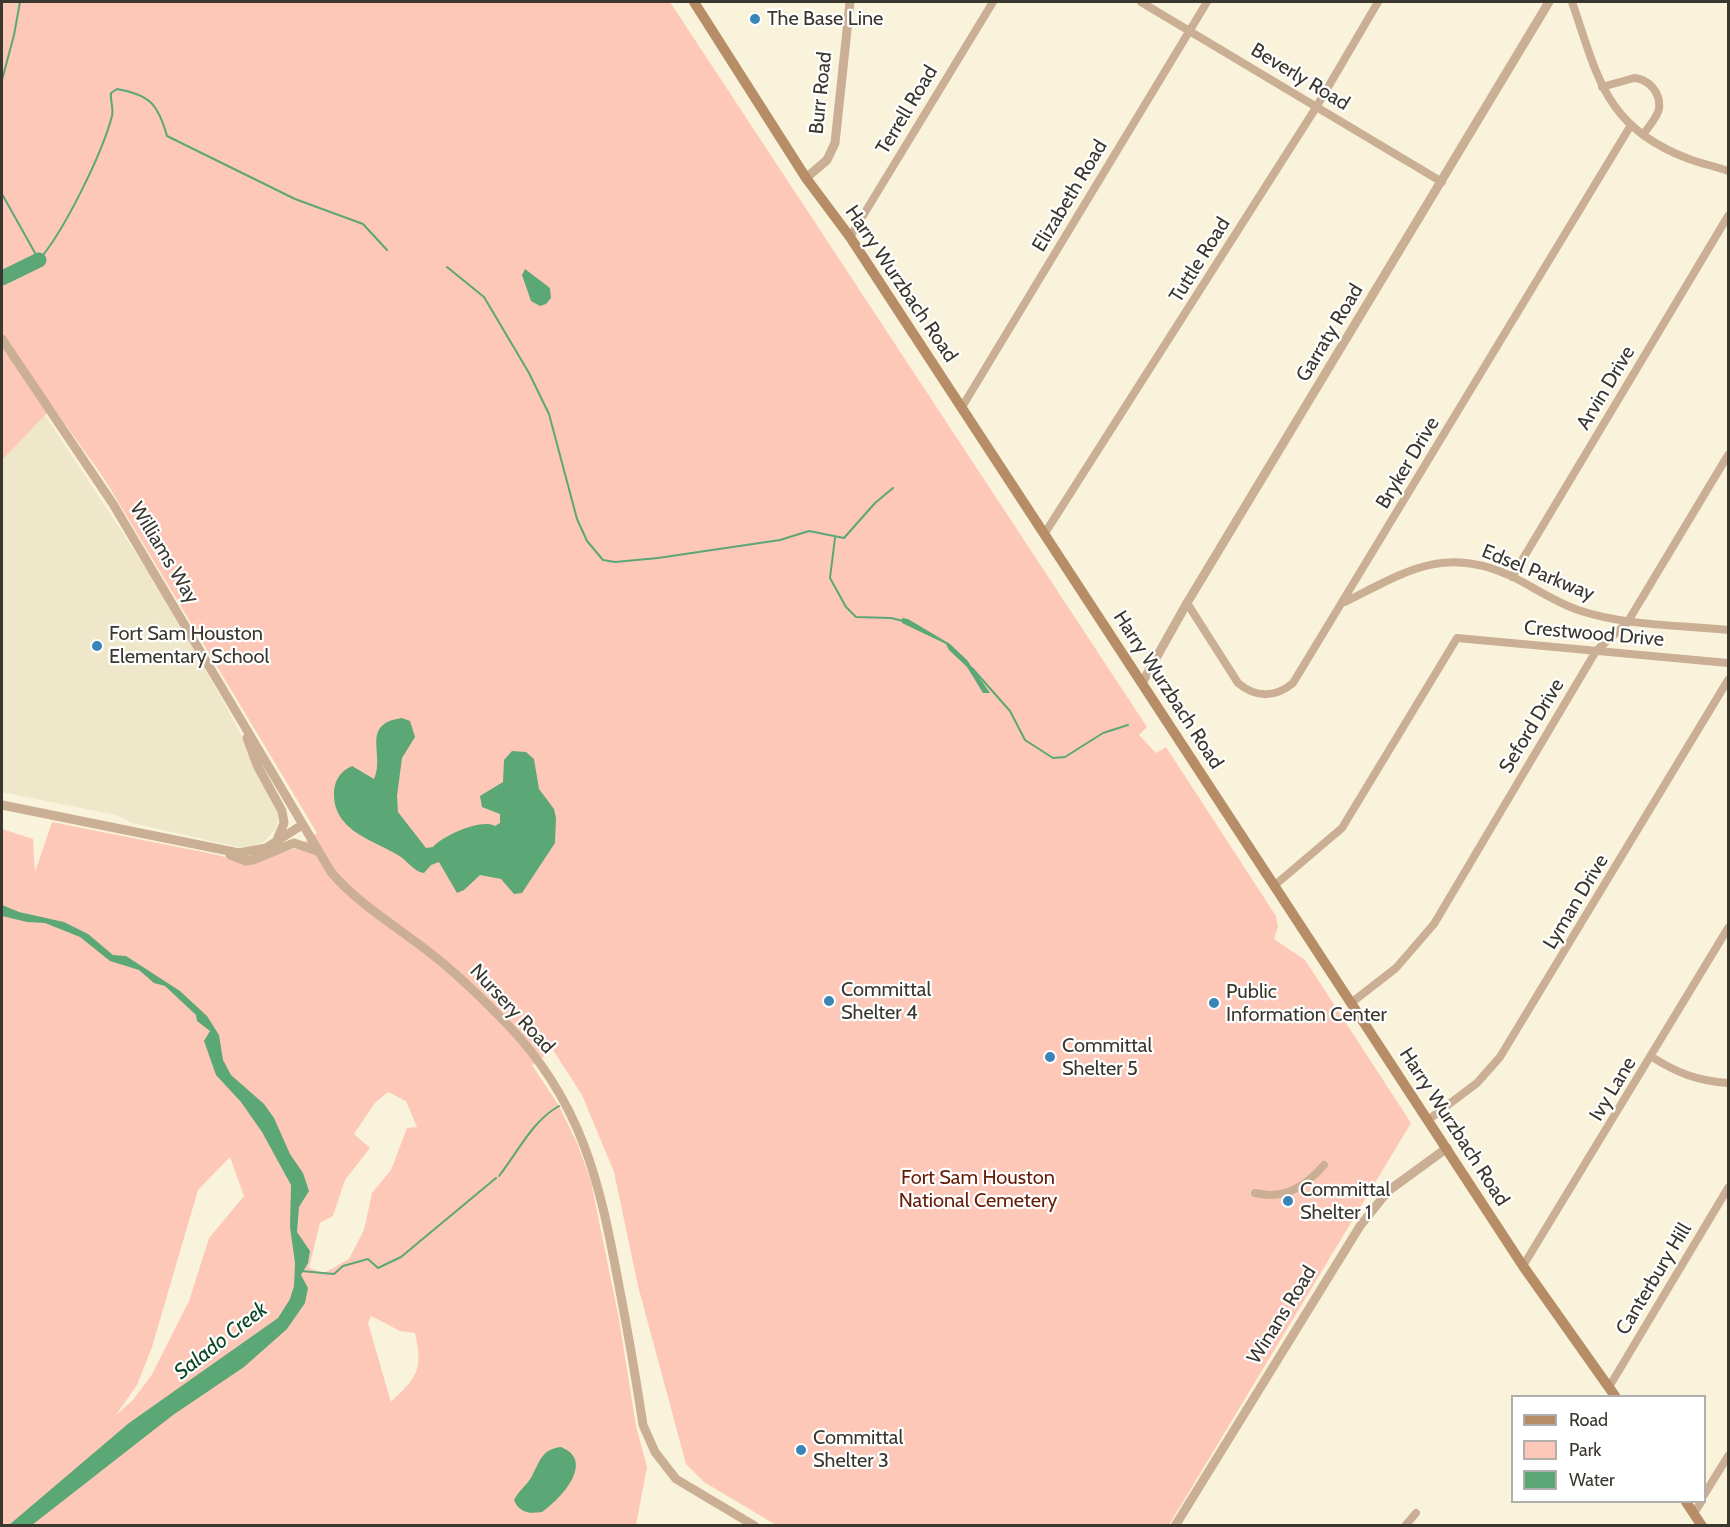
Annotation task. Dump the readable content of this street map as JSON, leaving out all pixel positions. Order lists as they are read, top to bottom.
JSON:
{
  "streets": {
    "main road": ["Harry Wurzbach Road"],
    "street": [
      "Beverly Road",
      "Burr Road",
      "Terrell Road",
      "Elizabeth Road",
      "Tuttle Road",
      "Garraty Road",
      "Arvin Drive",
      "Bryker Drive",
      "Williams Way",
      "Edsel Parkway",
      "Crestwood Drive",
      "Seford Drive",
      "Lyman Drive",
      "Nursery Road",
      "Ivy Lane",
      "Canterbury Hill",
      "Winans Road"
    ]
  },
  "crossings": [
    ["Beverly Road", "Elizabeth Road"],
    ["Beverly Road", "Tuttle Road"],
    ["Beverly Road", "Garraty Road"],
    ["Burr Road", "Harry Wurzbach Road"],
    ["Terrell Road", "Harry Wurzbach Road"],
    ["Elizabeth Road", "Harry Wurzbach Road"],
    ["Tuttle Road", "Harry Wurzbach Road"],
    ["Harry Wurzbach Road", "Garraty Road"],
    ["Harry Wurzbach Road", "Crestwood Drive"],
    ["Harry Wurzbach Road", "Seford Drive"],
    ["Harry Wurzbach Road", "Lyman Drive"],
    ["Harry Wurzbach Road", "Ivy Lane"],
    ["Harry Wurzbach Road", "Canterbury Hill"],
    ["Harry Wurzbach Road", "Winans Road"],
    ["Garraty Road", "Bryker Drive"],
    ["Arvin Drive", "Edsel Parkway"],
    ["Bryker Drive", "Edsel Parkway"],
    ["Williams Way", "Nursery Road"],
    ["Edsel Parkway", "Seford Drive"],
    ["Crestwood Drive", "Seford Drive"]
  ],
  "water": ["Salado Creek"],
  "parks": ["Fort Sam Houston National Cemetery"],
  "places": [
    "The Base Line",
    "Fort Sam Houston Elementary School",
    "Committal Shelter 4",
    "Public Information Center",
    "Committal Shelter 5",
    "Committal Shelter 1",
    "Committal Shelter 3"
  ],
  "legend": ["Road", "Park", "Water"]
}
